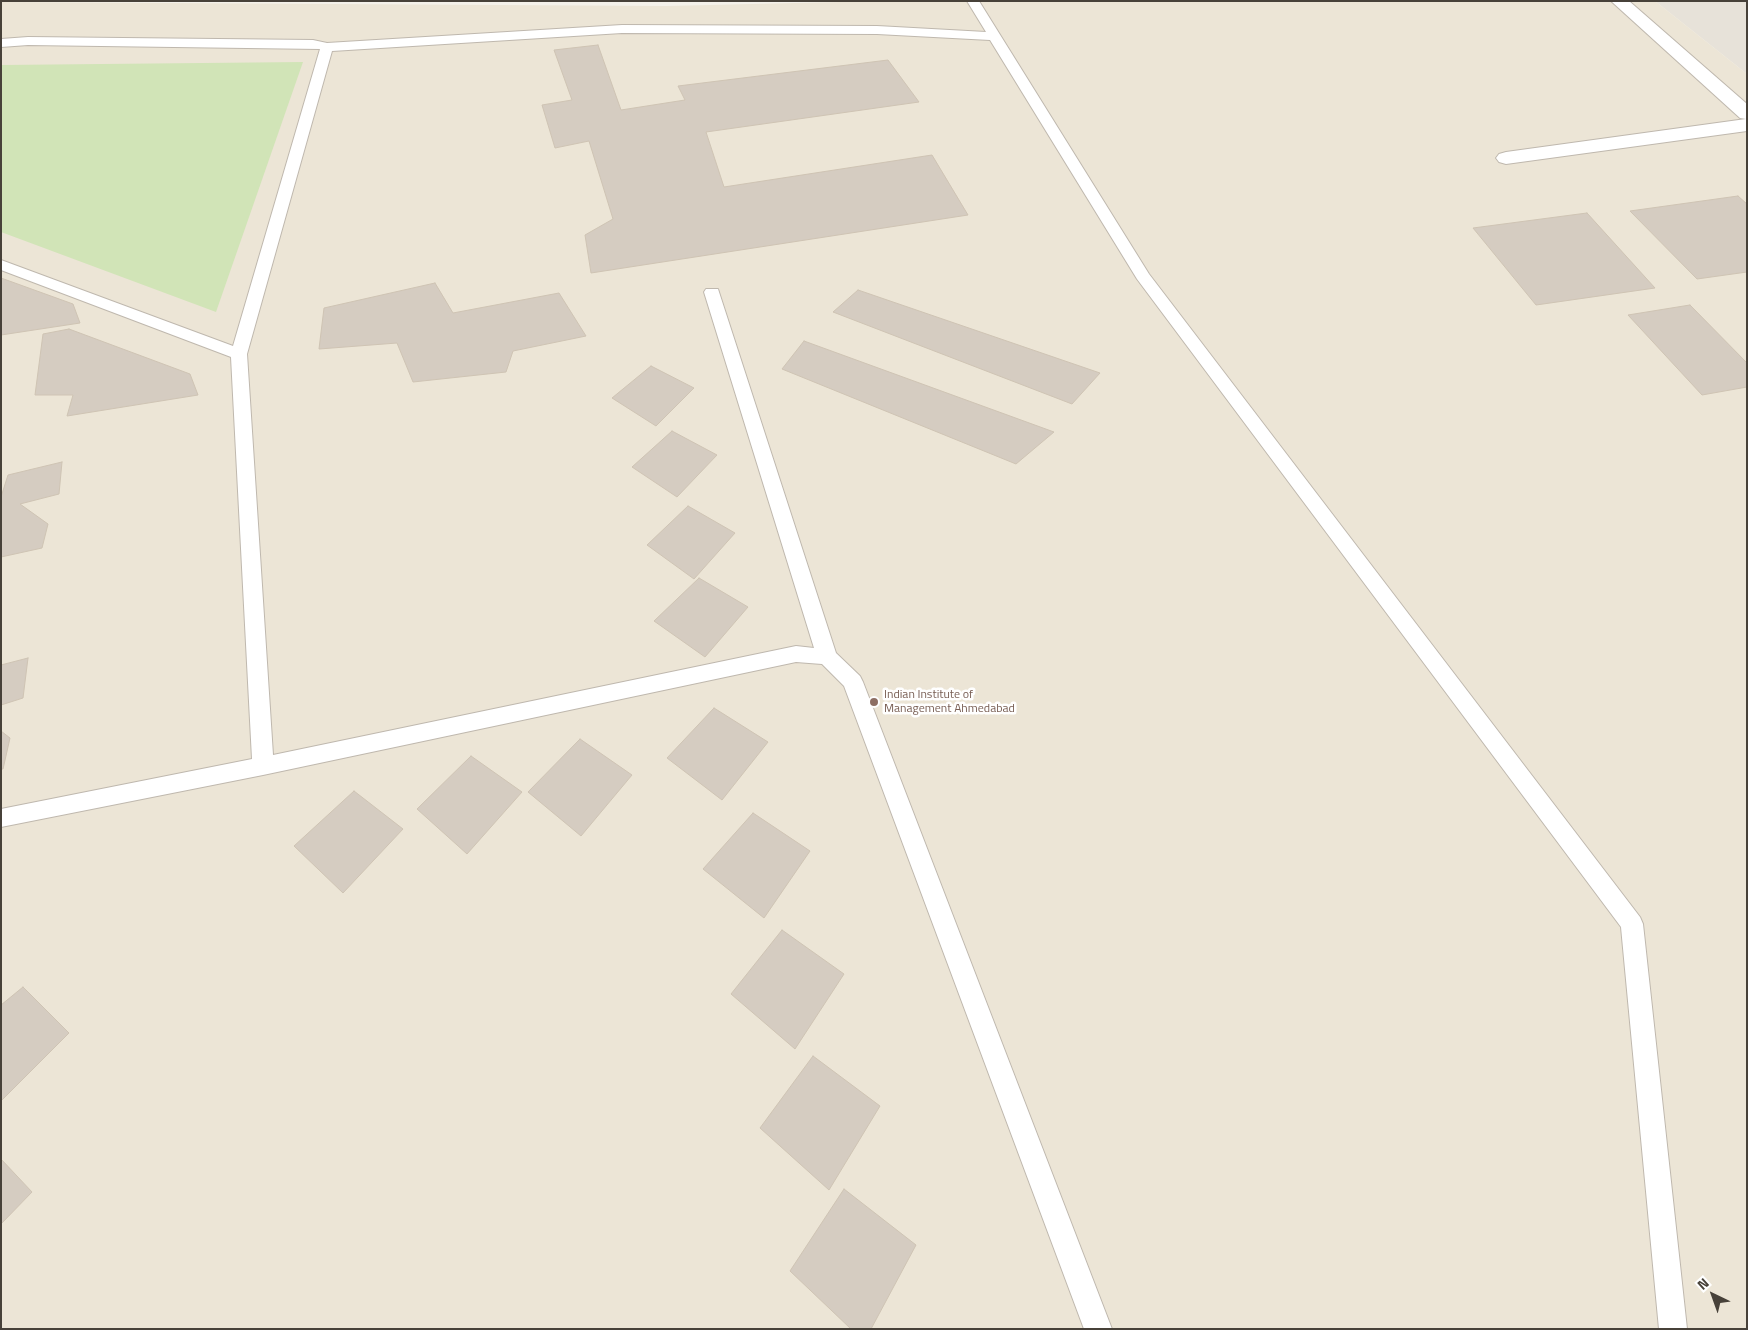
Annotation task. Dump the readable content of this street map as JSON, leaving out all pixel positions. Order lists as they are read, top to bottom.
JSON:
{
  "places": ["Indian Institute of Management Ahmedabad"],
  "north": "top left"
}
